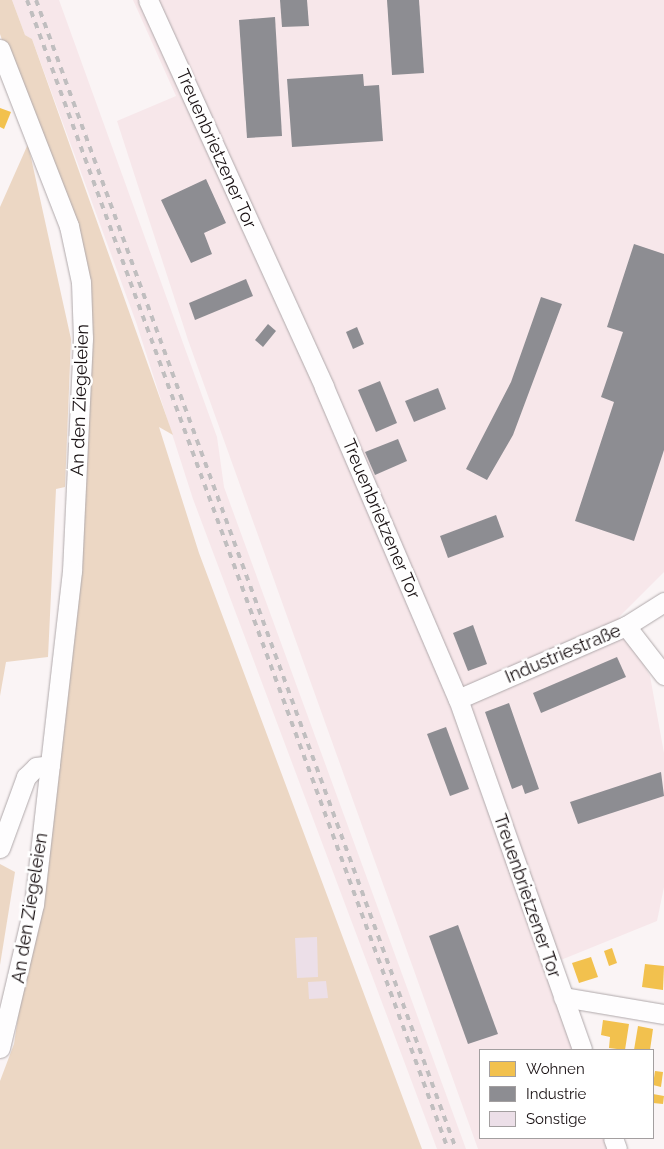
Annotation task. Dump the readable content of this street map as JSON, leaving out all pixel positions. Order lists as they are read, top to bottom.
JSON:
{
  "streets": {
    "street": ["Treuenbrietzener Tor", "An den Ziegeleien", "Industriestraße"]
  },
  "crossings": [
    ["Treuenbrietzener Tor", "Industriestraße"]
  ],
  "legend": ["Wohnen", "Industrie", "Sonstige"]
}
